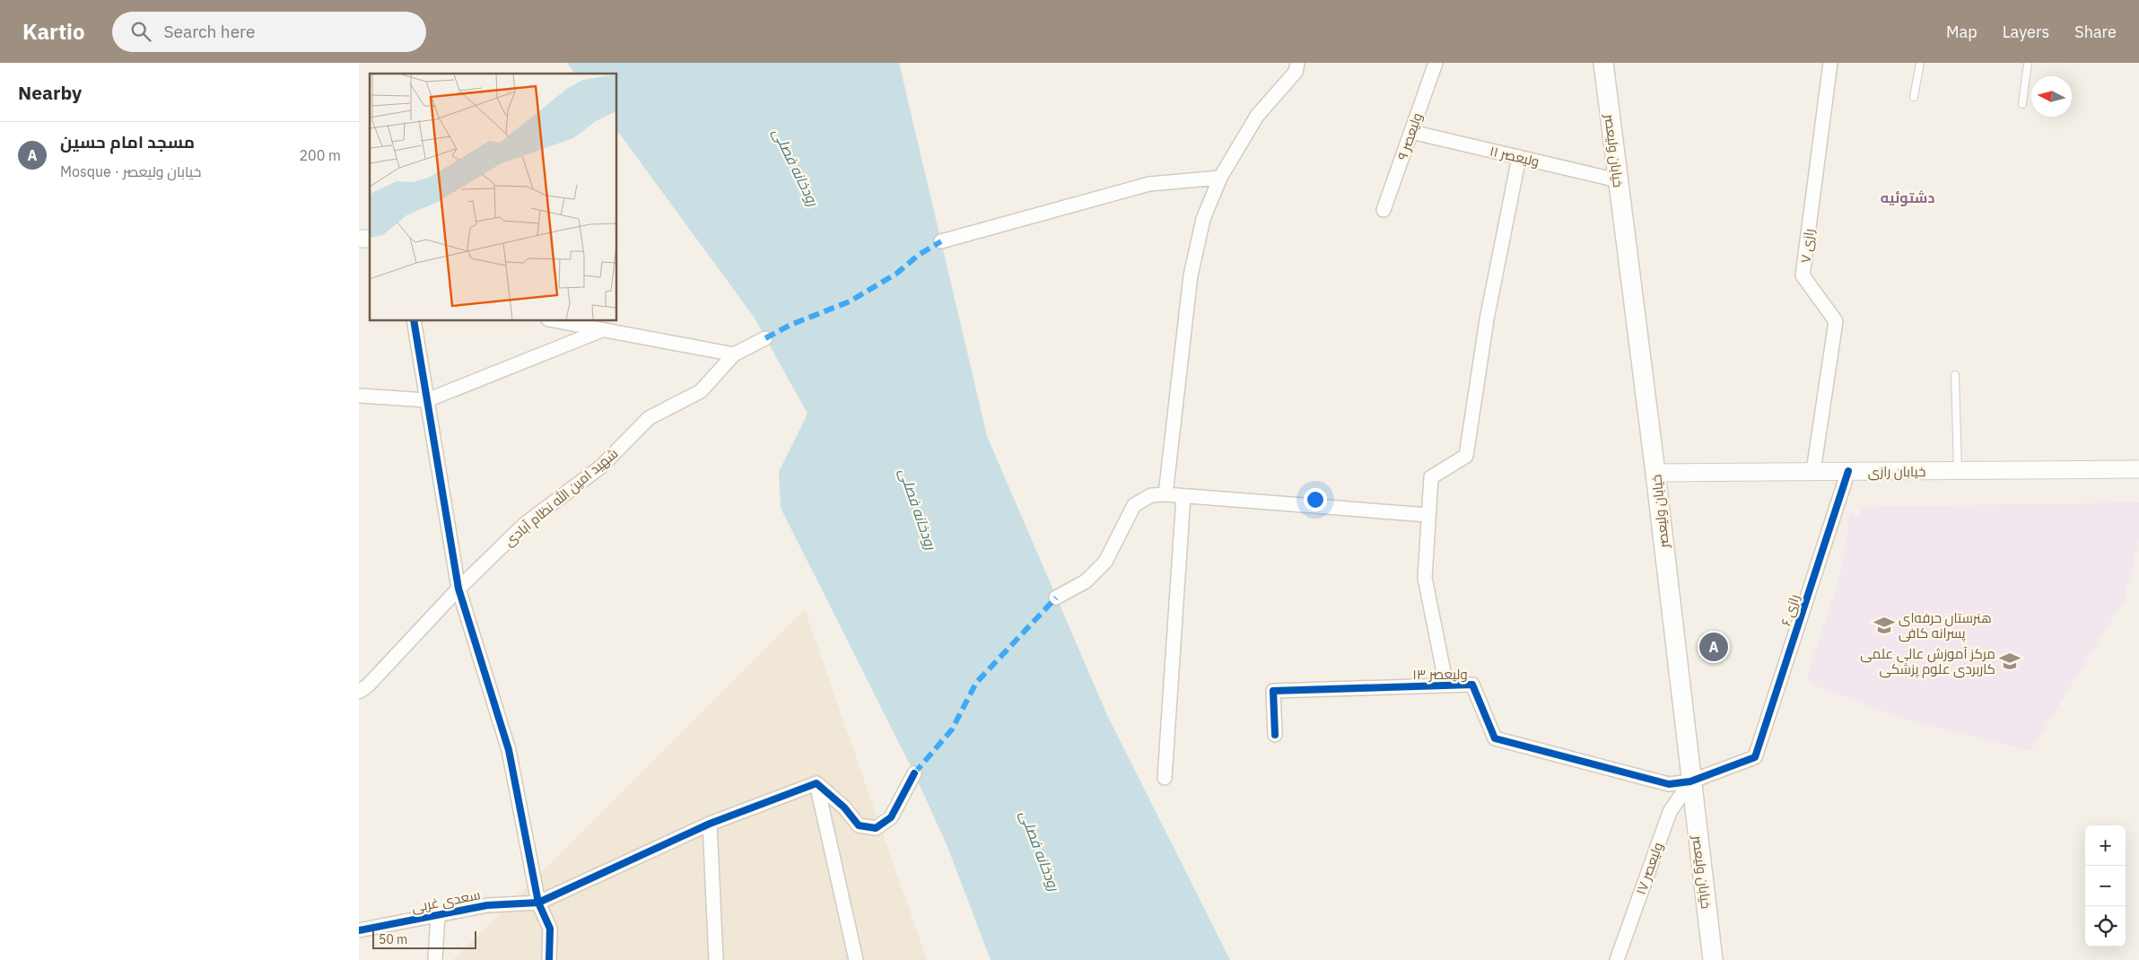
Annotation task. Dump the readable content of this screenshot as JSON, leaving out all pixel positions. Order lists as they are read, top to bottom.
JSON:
{
  "streets": {
    "main road": ["خیابان ولیعصر"],
    "street": [
      "ولیعصر ۹",
      "ولیعصر ۱۱",
      "رازی ۷",
      "خیابان رازی",
      "شهید امین الله نظام آبادی",
      "رازی ۶",
      "ولیعصر ۱۳",
      "ولیعصر ۱۷",
      "سعدی غربی"
    ]
  },
  "crossings": [
    ["ولیعصر ۹", "ولیعصر ۱۱"],
    ["خیابان ولیعصر", "ولیعصر ۱۱"],
    ["خیابان ولیعصر", "خیابان رازی"],
    ["خیابان ولیعصر", "رازی ۶"],
    ["خیابان ولیعصر", "ولیعصر ۱۳"],
    ["خیابان ولیعصر", "ولیعصر ۱۷"],
    ["رازی ۷", "خیابان رازی"],
    ["خیابان رازی", "رازی ۶"],
    ["رازی ۶", "ولیعصر ۱۳"],
    ["رازی ۶", "ولیعصر ۱۷"],
    ["ولیعصر ۱۳", "ولیعصر ۱۷"]
  ],
  "districts": ["دشتوئیه"],
  "water": ["رودخانه فصلی"],
  "places": {
    "school or university": ["هنرستان حرفه‌ای پسرانه کافی", "مرکز آموزش عالی علمی کاربردی علوم پزشکی"]
  },
  "scale_bar": "50 m",
  "north": "left",
  "page": {
    "header": "Kartio",
    "search": "Search here",
    "nav": ["Map", "Layers", "Share"],
    "heading": "Nearby",
    "list": [
      {
        "mark": "A",
        "name": "مسجد امام حسین",
        "note": "Mosque · خیابان ولیعصر",
        "value": "200 m"
      }
    ],
    "pins": "A",
    "map_buttons": ["+", "−"],
    "scale": "50 m"
  }
}
